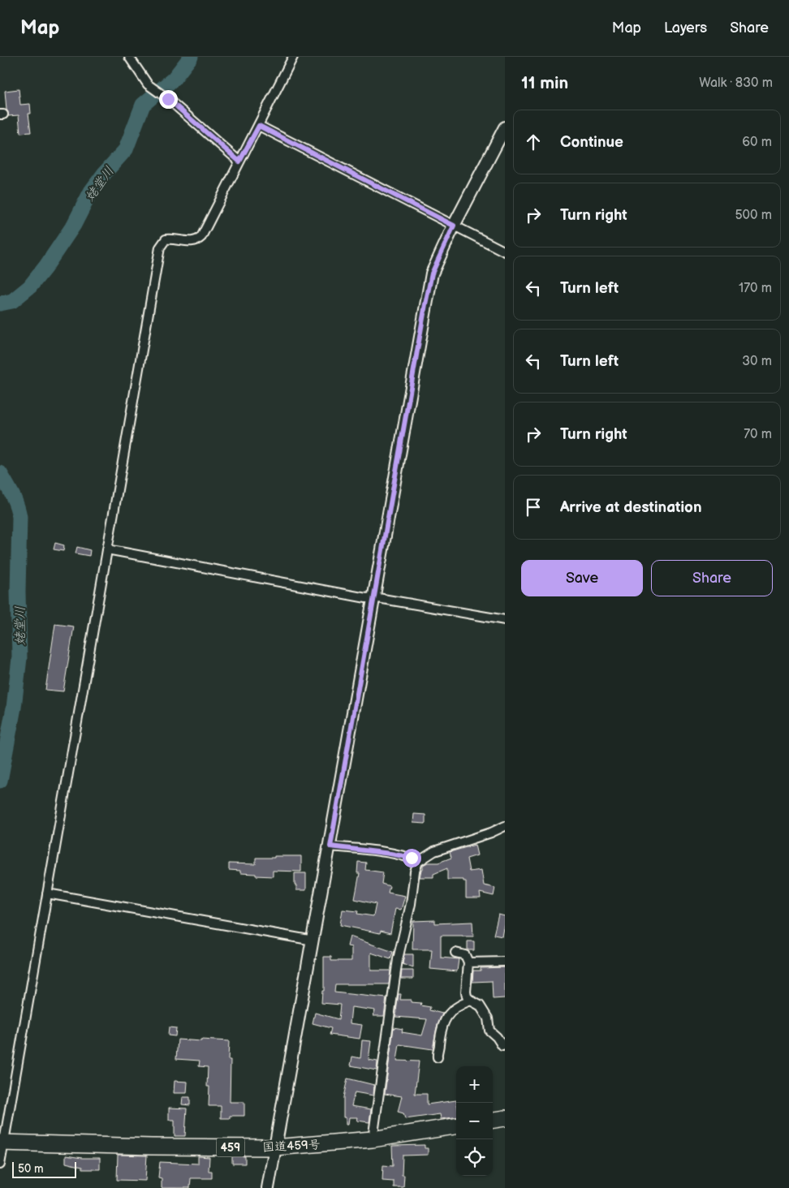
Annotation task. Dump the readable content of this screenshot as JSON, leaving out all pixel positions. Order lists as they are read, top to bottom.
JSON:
{
  "streets": {
    "highway": ["国道459号", "459"]
  },
  "water": ["姥堂川"],
  "scale_bar": "50 m",
  "page": {
    "header": "Map",
    "nav": ["Map", "Layers", "Share"],
    "heading": ["11 min", "Walk · 830 m"],
    "list": [
      ["Continue", "60 m"],
      ["Turn right", "500 m"],
      ["Turn left", "170 m"],
      ["Turn left", "30 m"],
      ["Turn right", "70 m"],
      "Arrive at destination"
    ],
    "buttons": ["Save", "Share"],
    "map_buttons": ["+", "−"],
    "scale": "50 m"
  }
}
